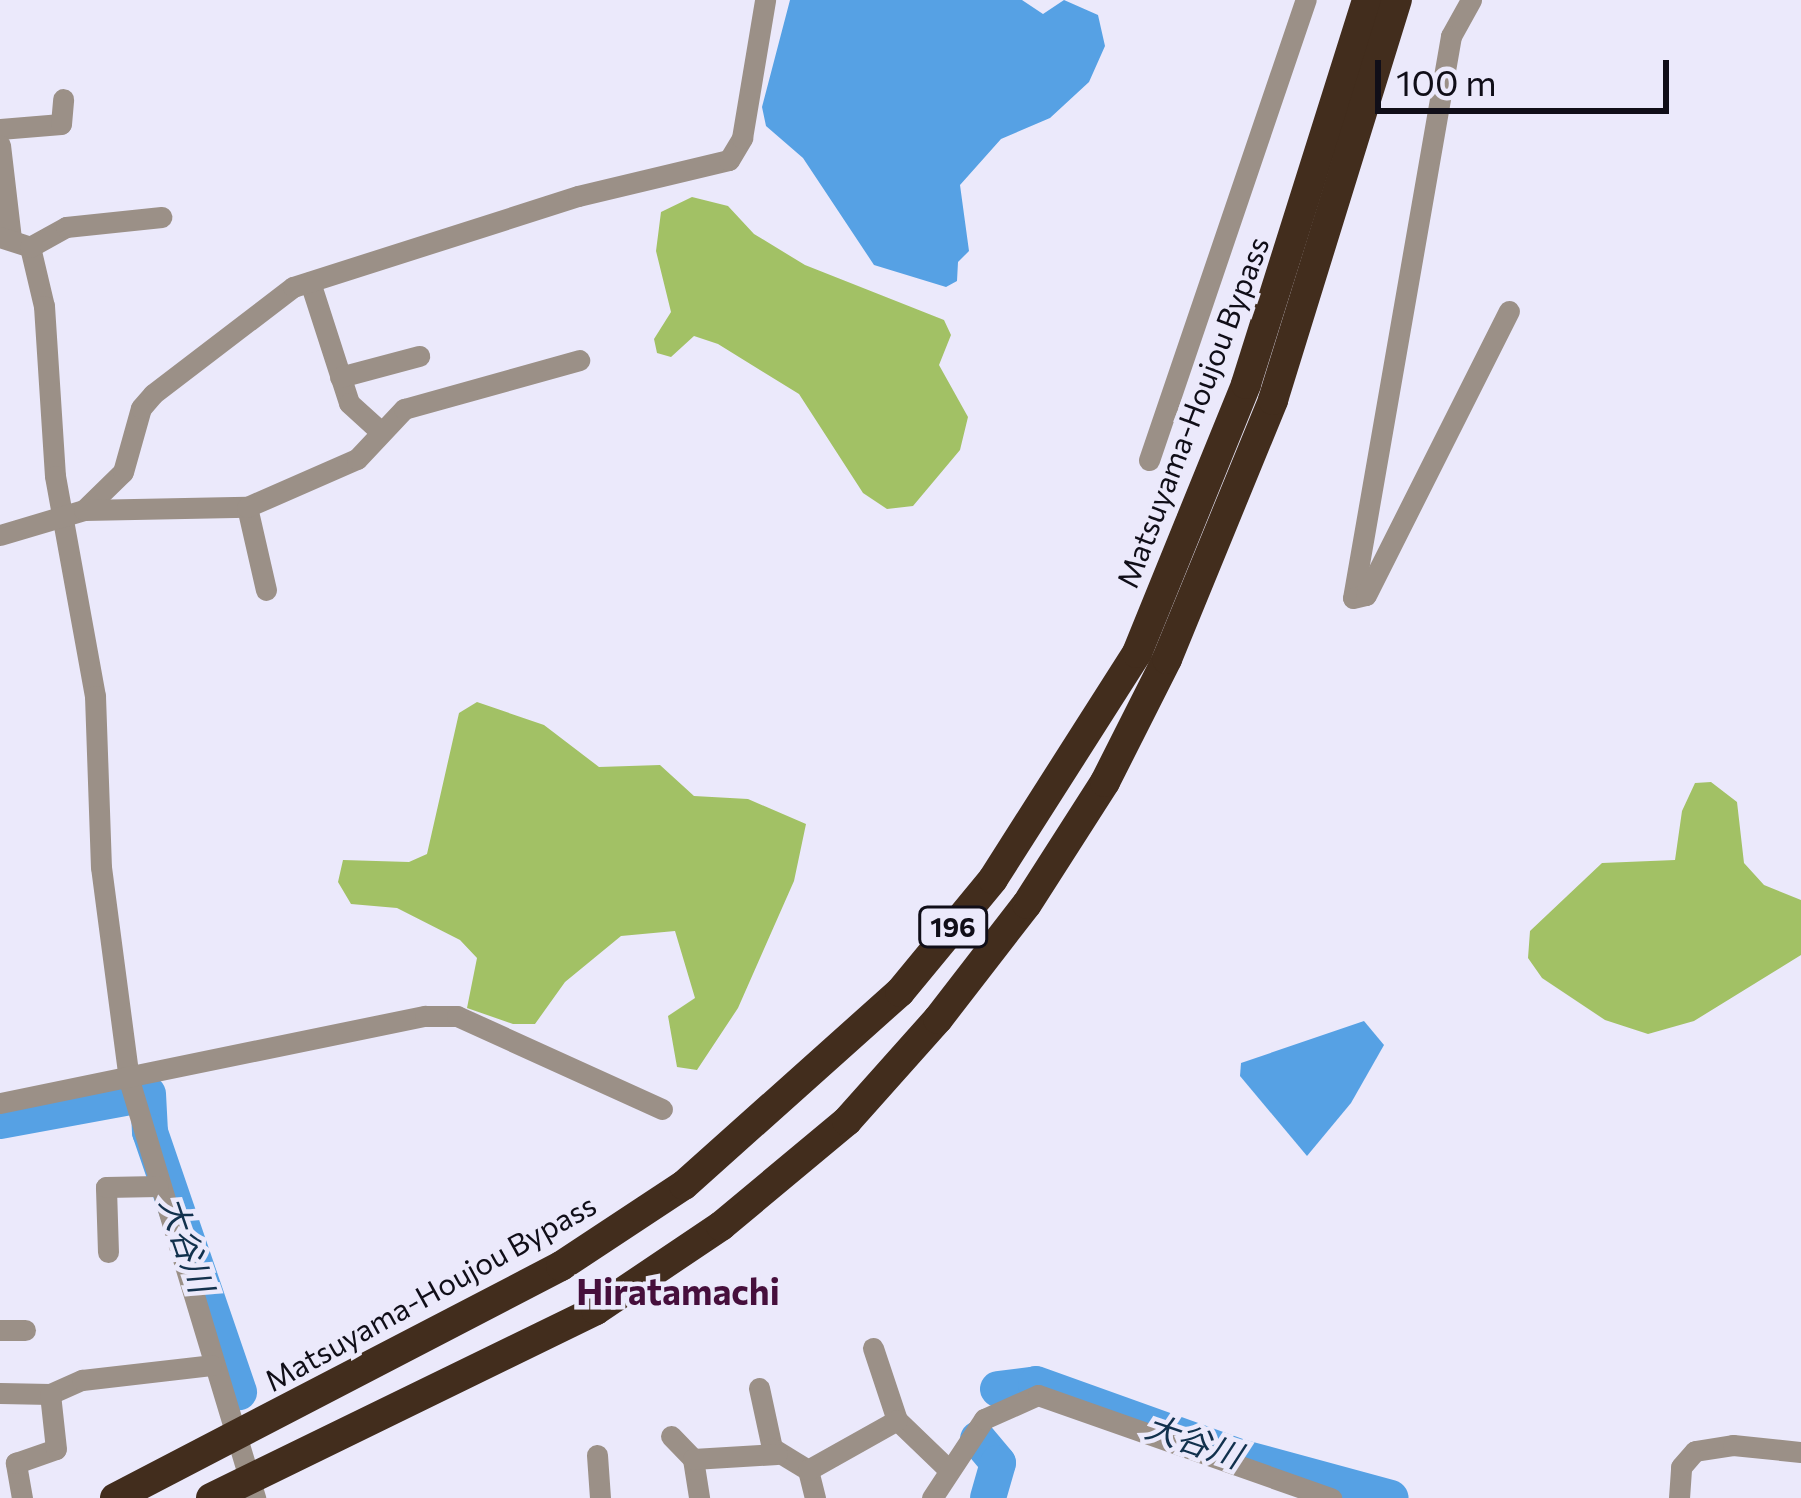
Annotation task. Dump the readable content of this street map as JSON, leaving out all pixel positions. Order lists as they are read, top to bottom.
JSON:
{
  "streets": {
    "highway": ["Matsuyama-Houjou Bypass", "196"]
  },
  "districts": ["Hiratamachi"],
  "water": ["大谷川"],
  "scale_bar": "100 m"
}
